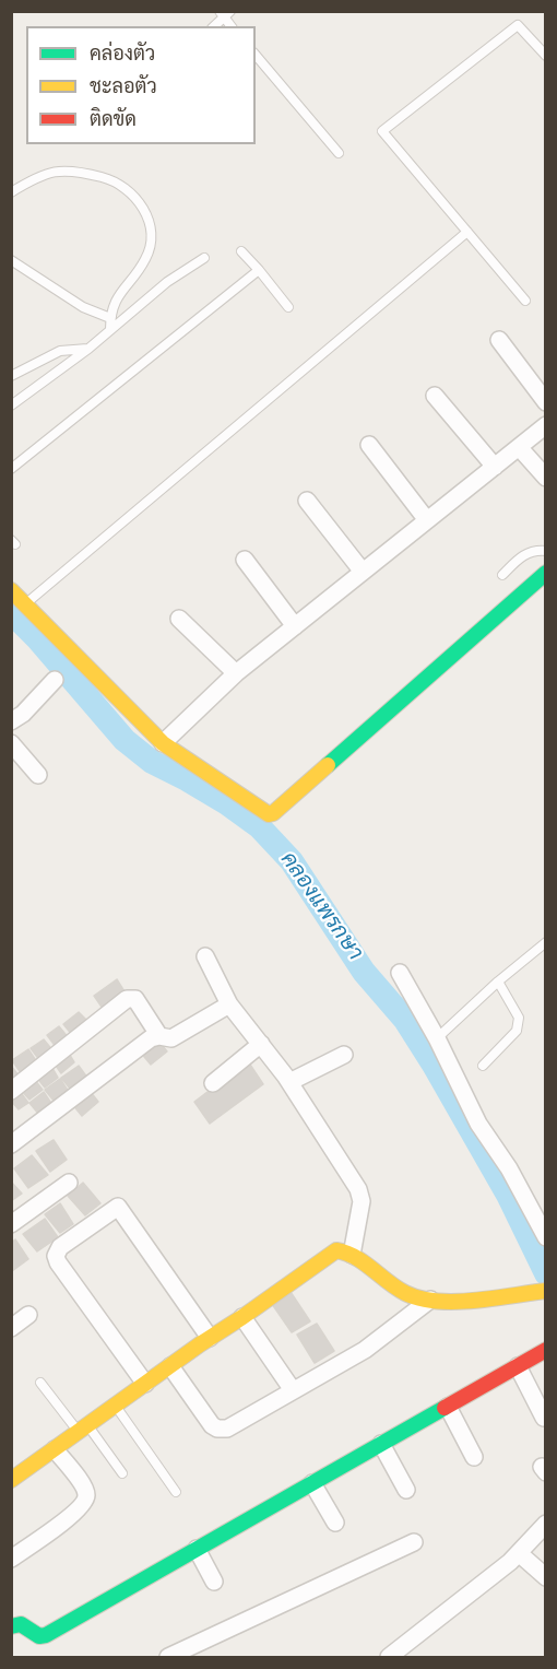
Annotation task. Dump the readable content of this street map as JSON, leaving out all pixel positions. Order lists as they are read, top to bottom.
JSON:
{
  "water": ["คลองแพรกษา"],
  "legend": ["คล่องตัว", "ชะลอตัว", "ติดขัด"]
}
